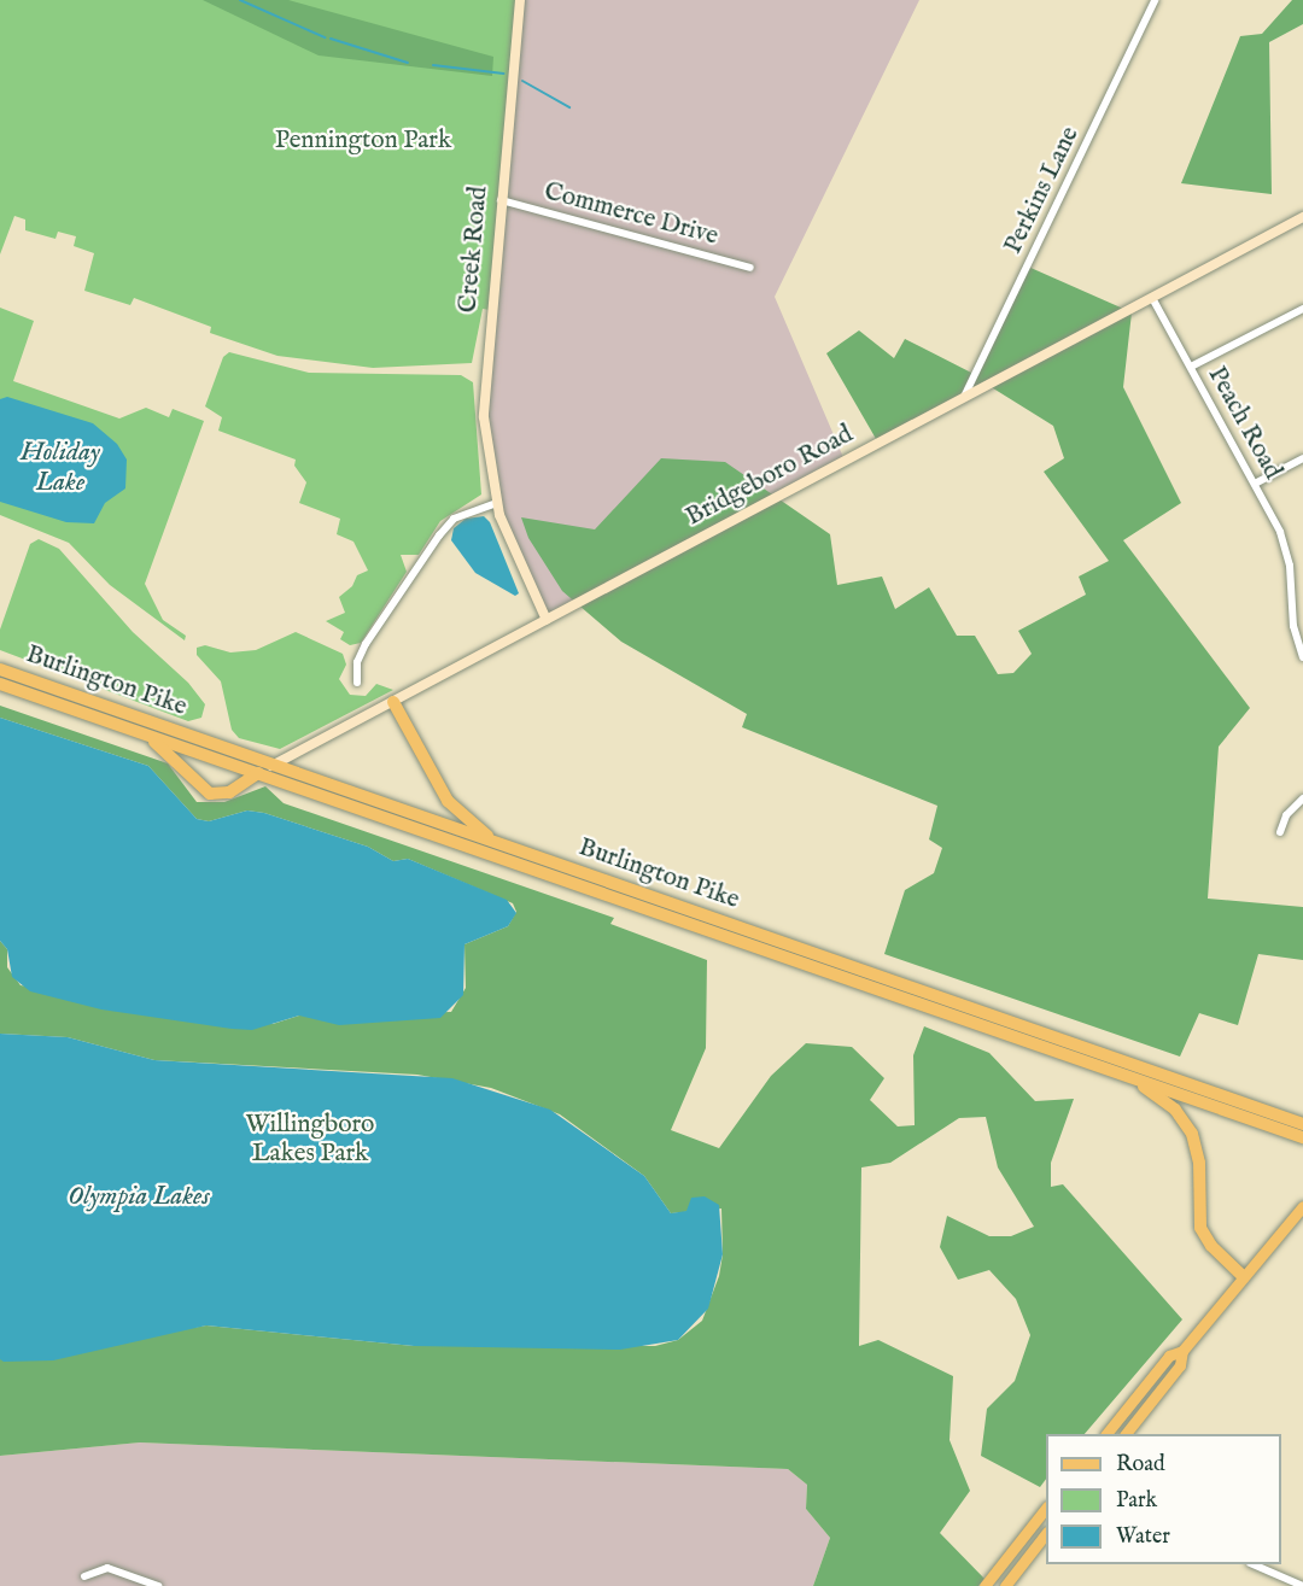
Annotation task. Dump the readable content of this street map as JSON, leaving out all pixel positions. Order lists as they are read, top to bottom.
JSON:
{
  "streets": {
    "highway": ["Burlington Pike"],
    "street": [
      "Perkins Lane",
      "Commerce Drive",
      "Creek Road",
      "Peach Road",
      "Bridgeboro Road"
    ]
  },
  "crossings": [
    ["Perkins Lane", "Bridgeboro Road"],
    ["Commerce Drive", "Creek Road"],
    ["Creek Road", "Bridgeboro Road"],
    ["Peach Road", "Bridgeboro Road"],
    ["Bridgeboro Road", "Burlington Pike"]
  ],
  "water": ["Holiday Lake", "Olympia Lakes"],
  "parks": ["Pennington Park", "Willingboro Lakes Park"],
  "legend": ["Road", "Park", "Water"]
}
